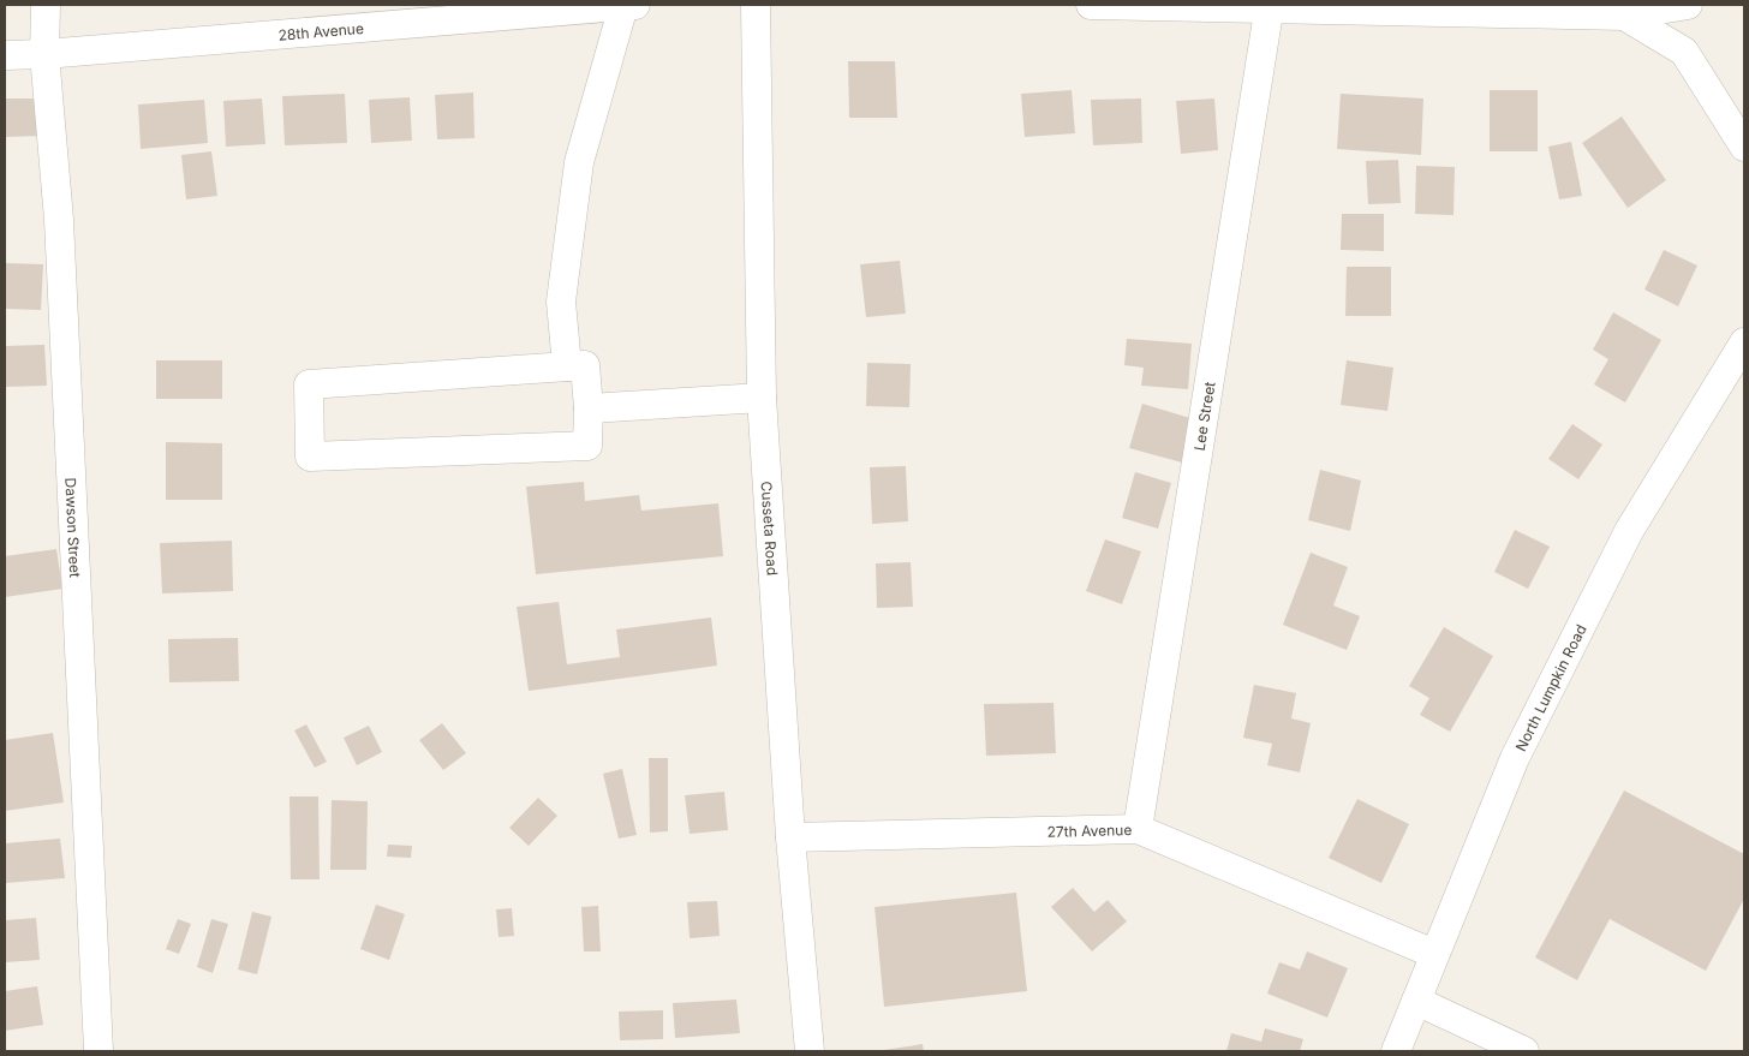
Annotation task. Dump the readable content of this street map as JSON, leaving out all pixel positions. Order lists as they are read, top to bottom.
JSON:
{
  "streets": {
    "street": [
      "28th Avenue",
      "Lee Street",
      "Dawson Street",
      "Cusseta Road",
      "North Lumpkin Road",
      "27th Avenue"
    ]
  },
  "crossings": [
    ["28th Avenue", "Dawson Street"],
    ["Lee Street", "27th Avenue"],
    ["Cusseta Road", "27th Avenue"],
    ["North Lumpkin Road", "27th Avenue"]
  ]
}
